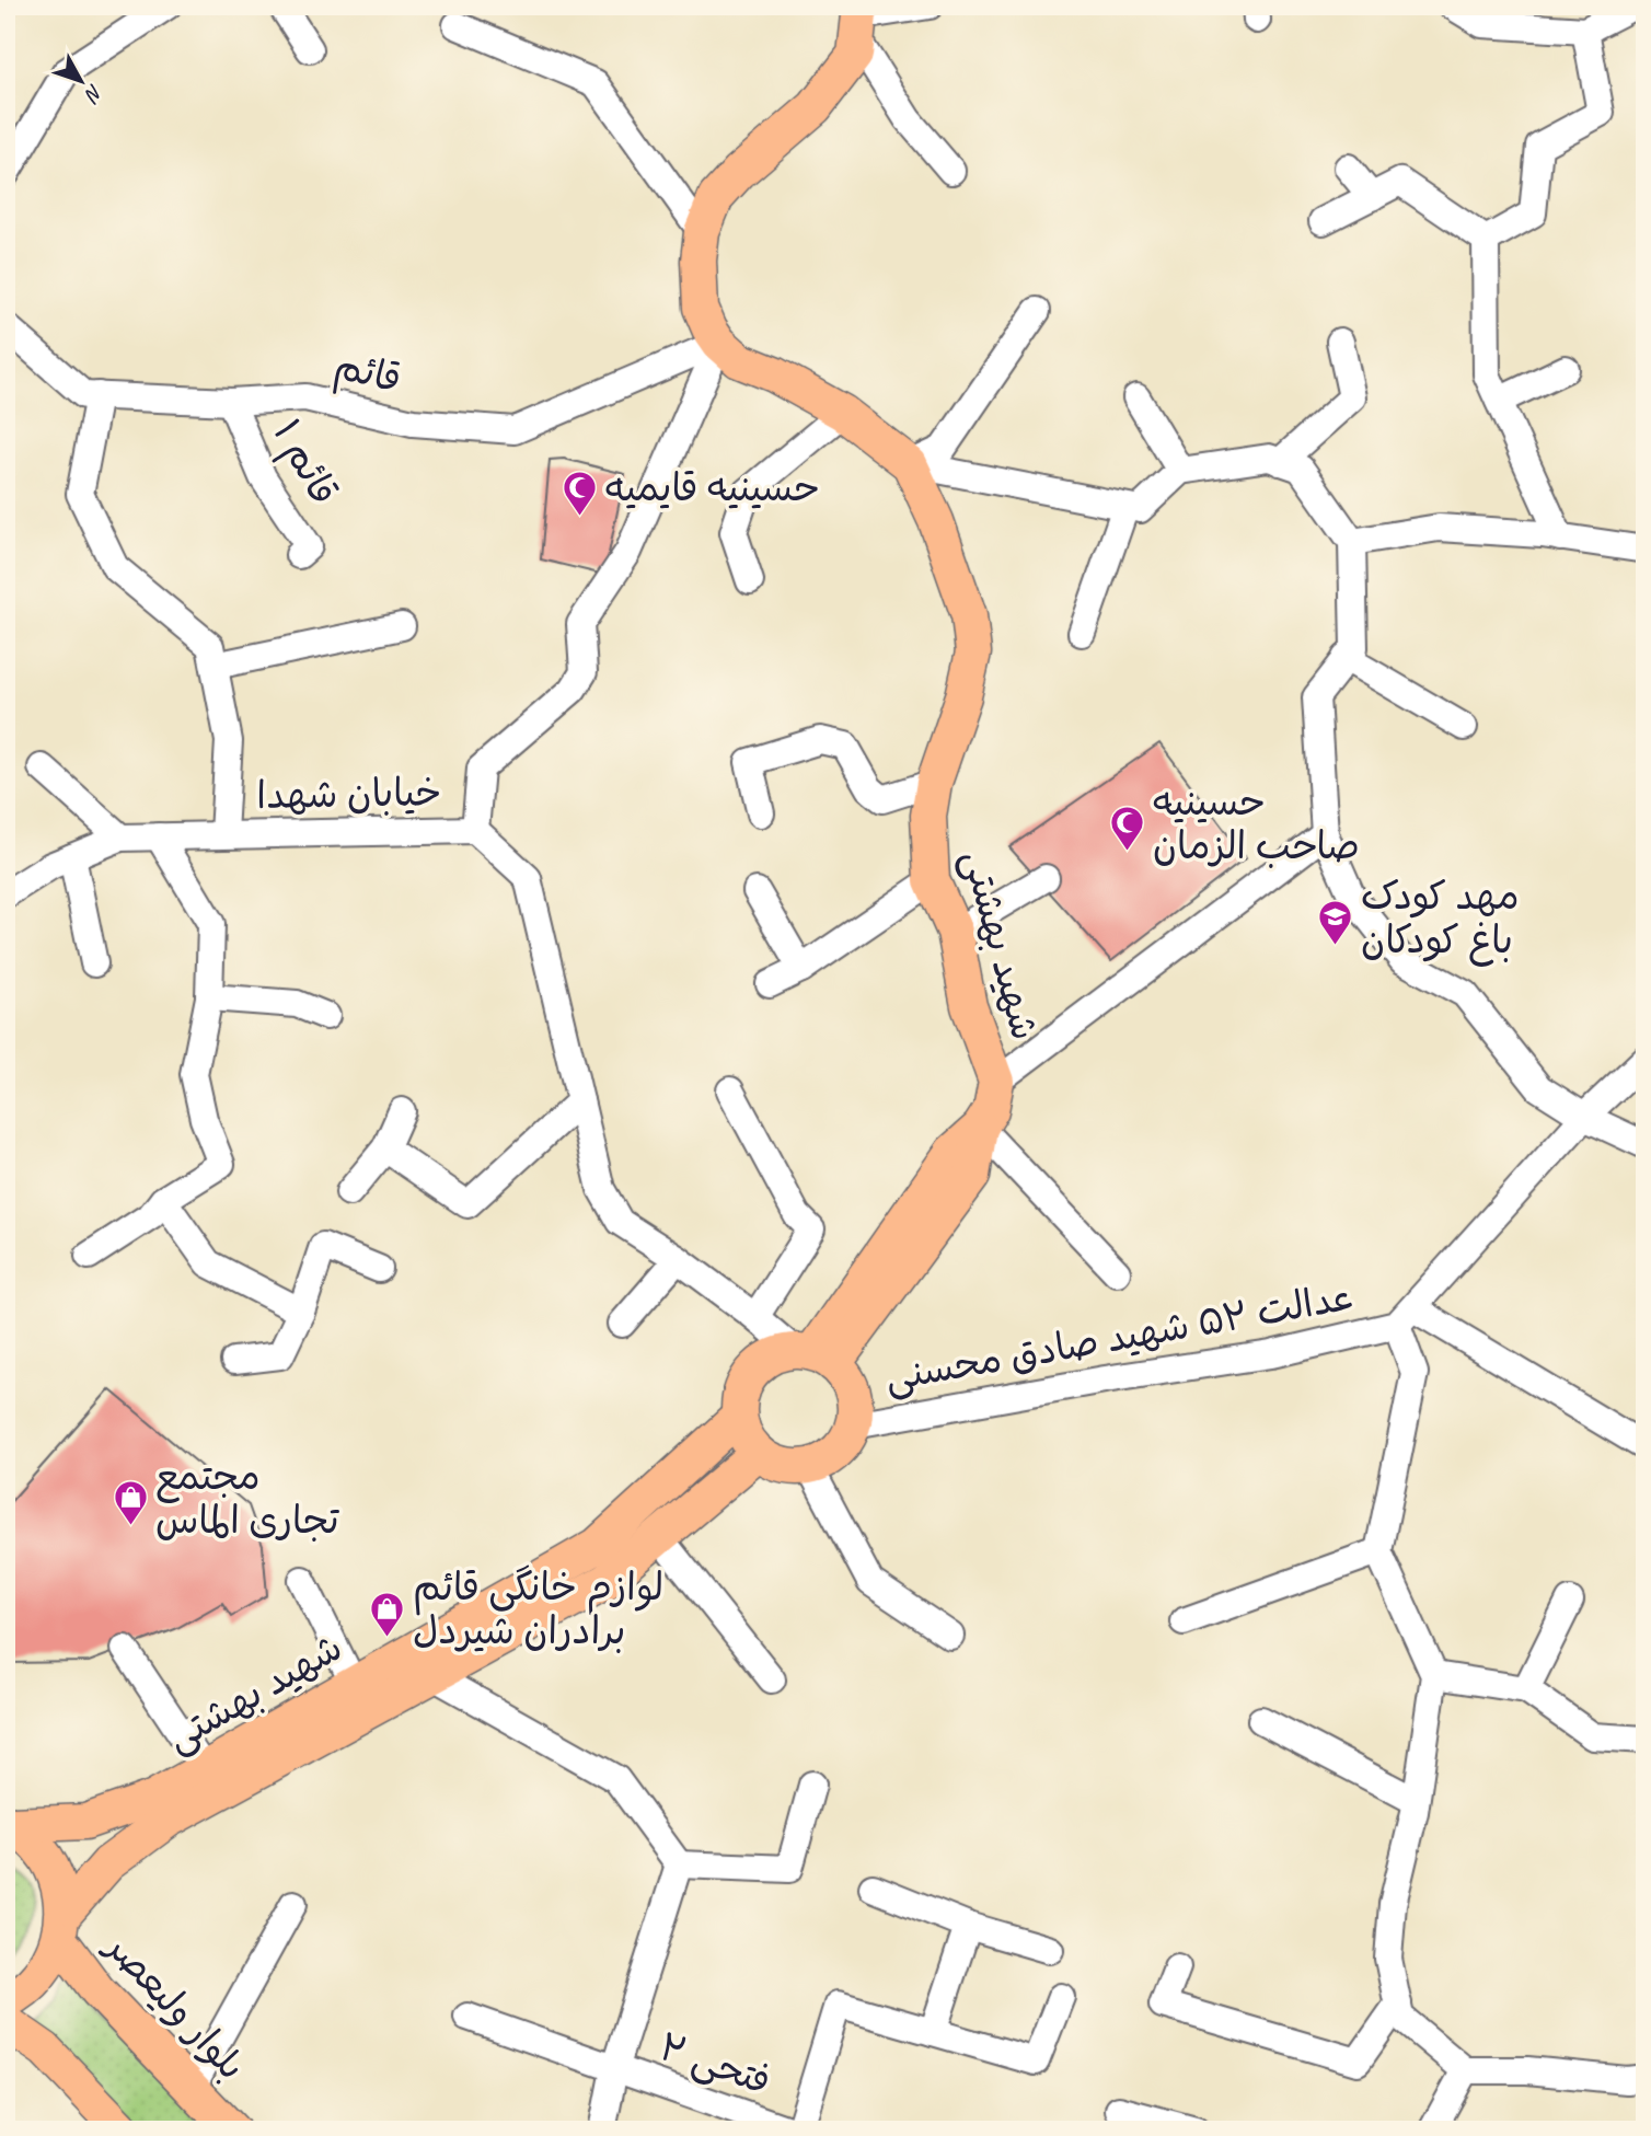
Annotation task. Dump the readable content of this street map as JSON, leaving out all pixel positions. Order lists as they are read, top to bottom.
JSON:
{
  "streets": {
    "main road": ["شهید بهشتی", "بلوار ولیعصر"],
    "street": [
      "قائم",
      "قائم ۱",
      "خیابان شهدا",
      "عدالت ۵۲ شهید صادق محسنی",
      "فتحی ۲"
    ]
  },
  "crossings": [
    ["قائم", "قائم ۱"],
    ["قائم", "شهید بهشتی"],
    ["شهید بهشتی", "عدالت ۵۲ شهید صادق محسنی"],
    ["شهید بهشتی", "بلوار ولیعصر"]
  ],
  "places": {
    "mosque": ["حسینیه قایمیه", "حسینیه صاحب الزمان"],
    "school or university": ["مهد کودک باغ کودکان"],
    "shop": ["مجتمع تجاری الماس", "لوازم خانگی قائم برادران شیردل"]
  },
  "north": "bottom right"
}
